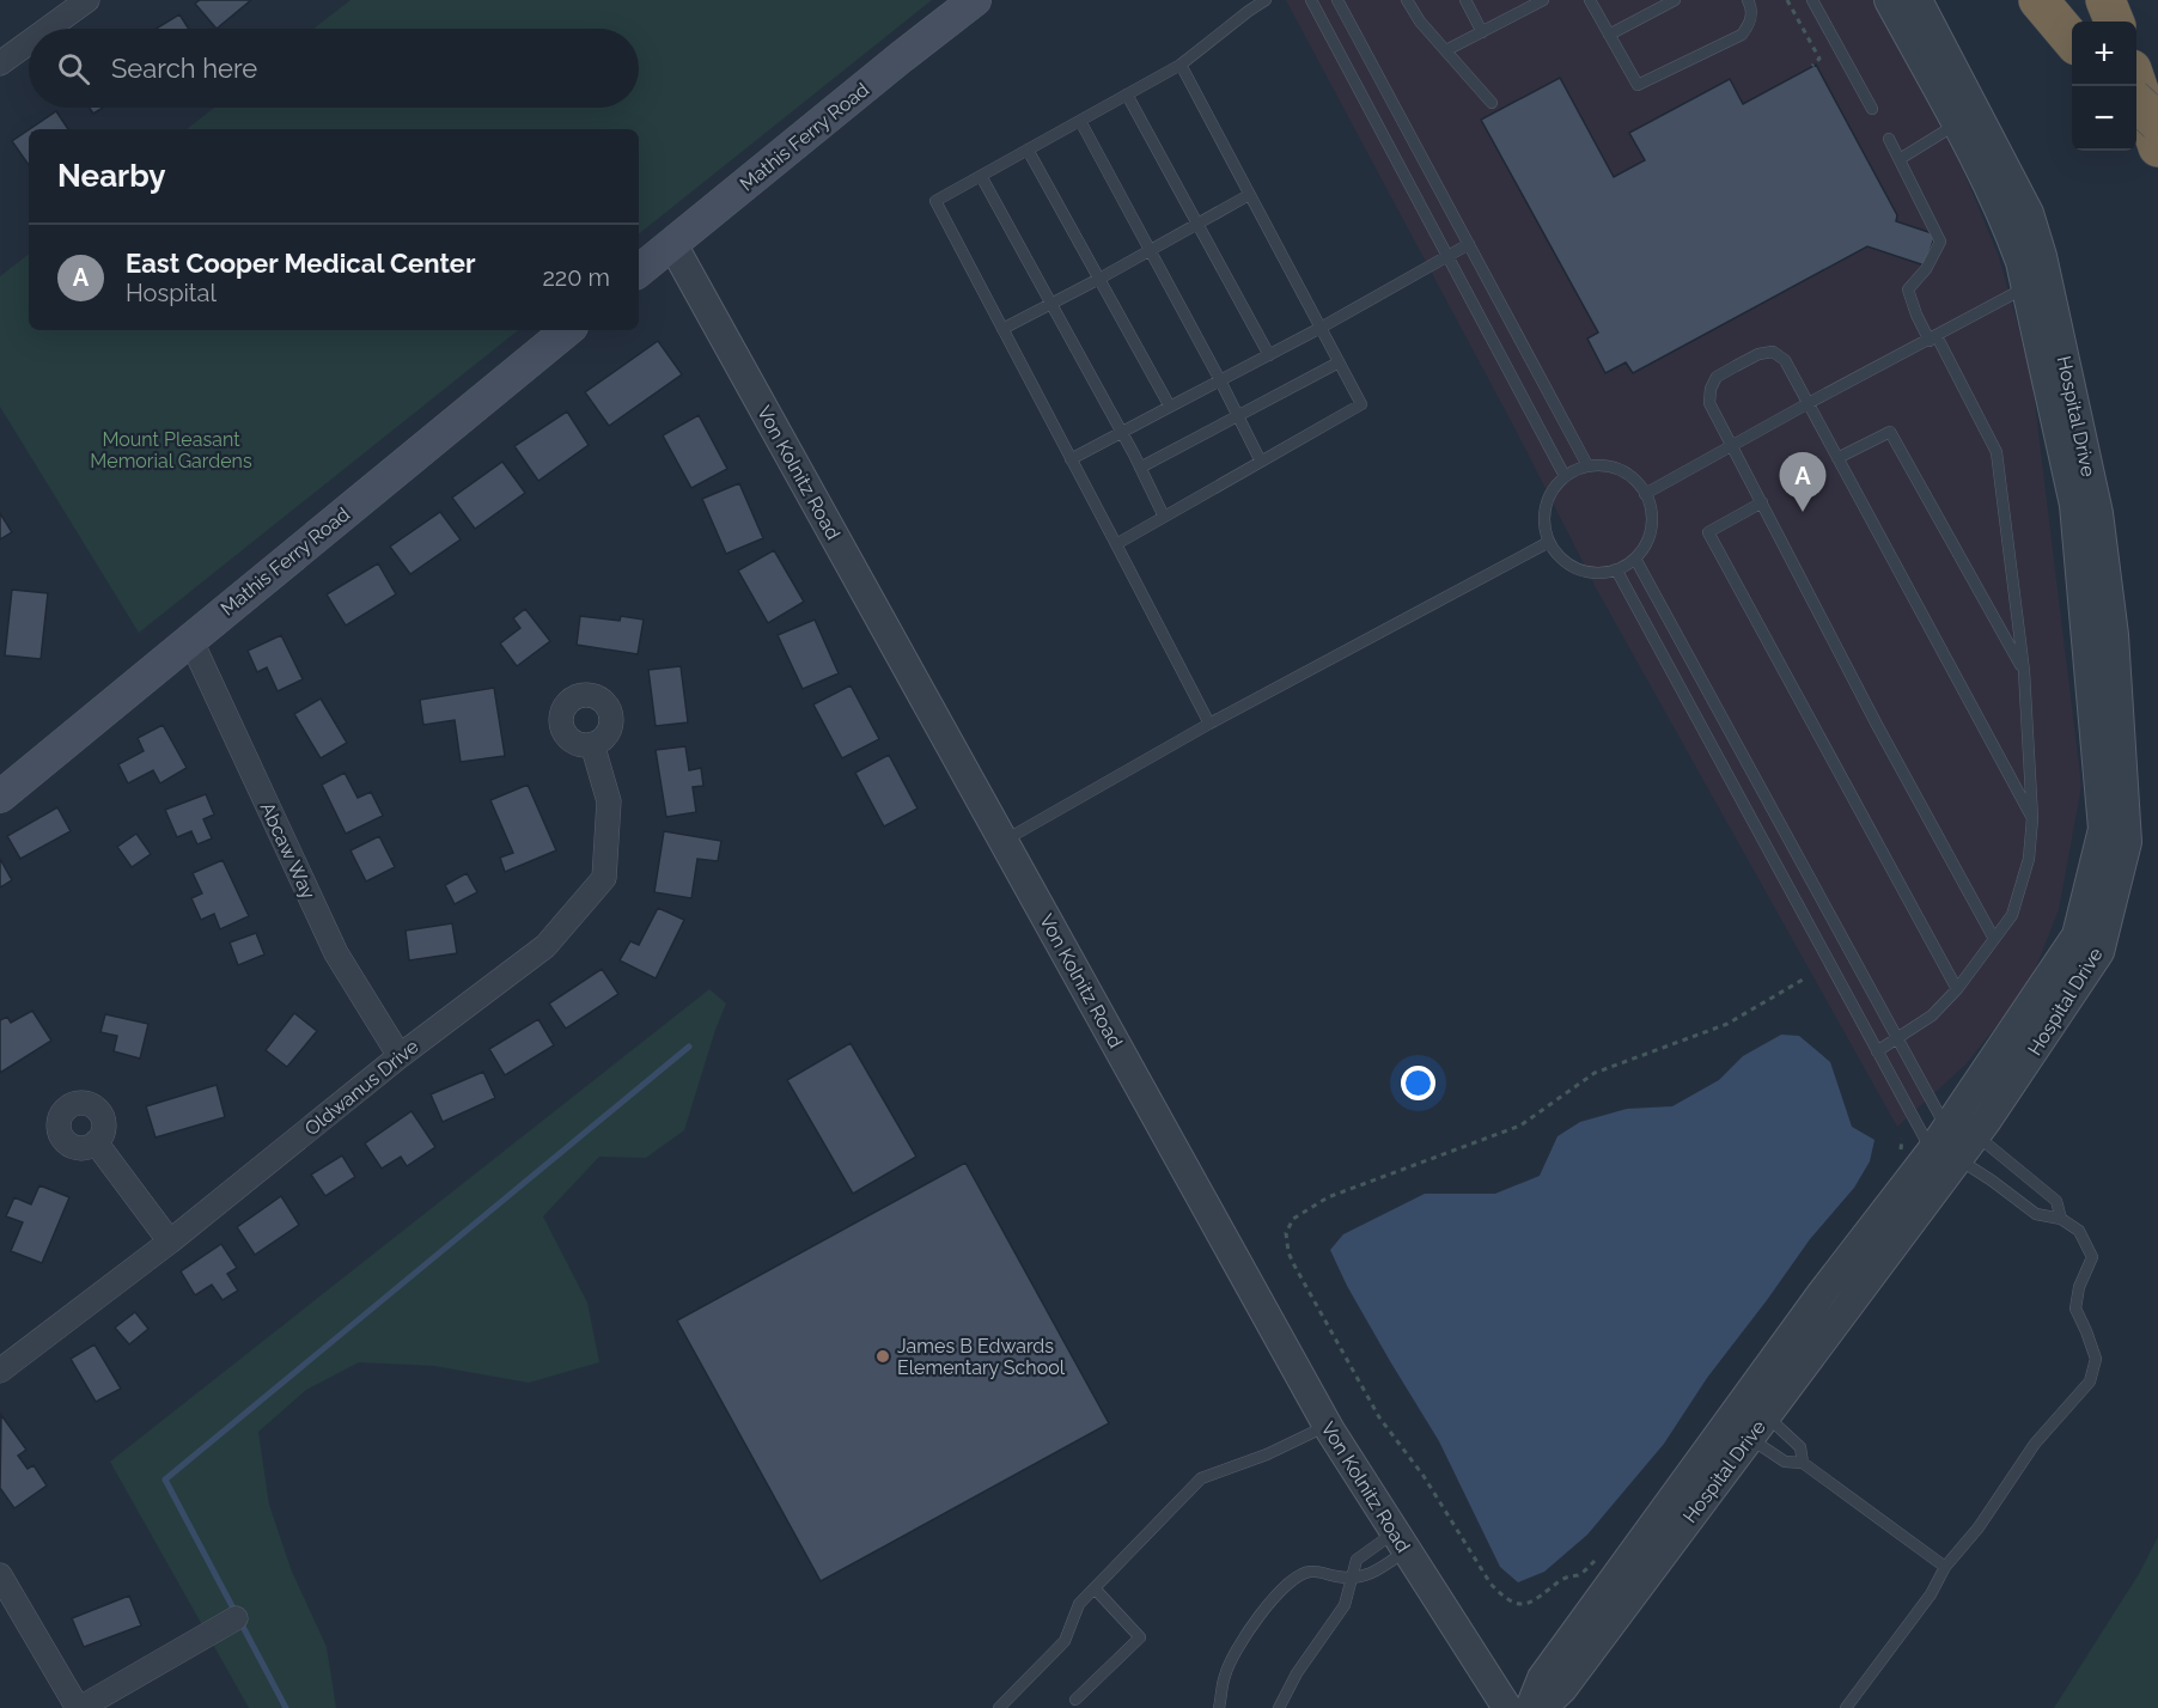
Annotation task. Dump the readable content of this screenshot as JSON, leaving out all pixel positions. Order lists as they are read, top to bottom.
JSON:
{
  "streets": {
    "main road": ["Mathis Ferry Road"],
    "street": [
      "Hospital Drive",
      "Von Kolnitz Road",
      "Abcaw Way",
      "Oldwanus Drive"
    ]
  },
  "crossings": [
    ["Mathis Ferry Road", "Von Kolnitz Road"],
    ["Mathis Ferry Road", "Abcaw Way"],
    ["Abcaw Way", "Oldwanus Drive"]
  ],
  "parks": ["Mount Pleasant Memorial Gardens"],
  "places": ["James B Edwards Elementary School"],
  "page": {
    "map_buttons": ["+", "−"],
    "search": "Search here",
    "heading": "Nearby",
    "list": [
      {
        "mark": "A",
        "name": "East Cooper Medical Center",
        "note": "Hospital",
        "value": "220 m"
      }
    ],
    "pins": "A"
  }
}
